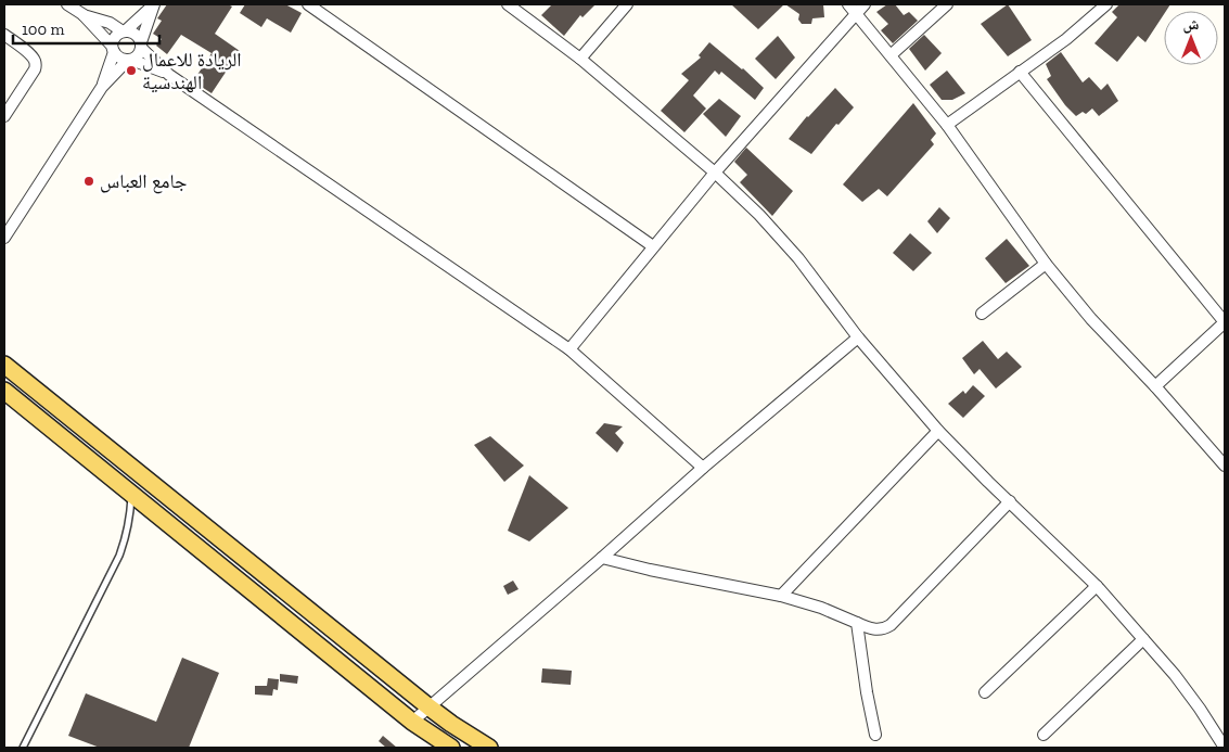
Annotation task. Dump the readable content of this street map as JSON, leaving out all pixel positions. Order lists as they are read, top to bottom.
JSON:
{
  "places": ["الريادة للاعمال الهندسية", "جامع العباس"],
  "scale_bar": "100 m",
  "north": "top"
}
